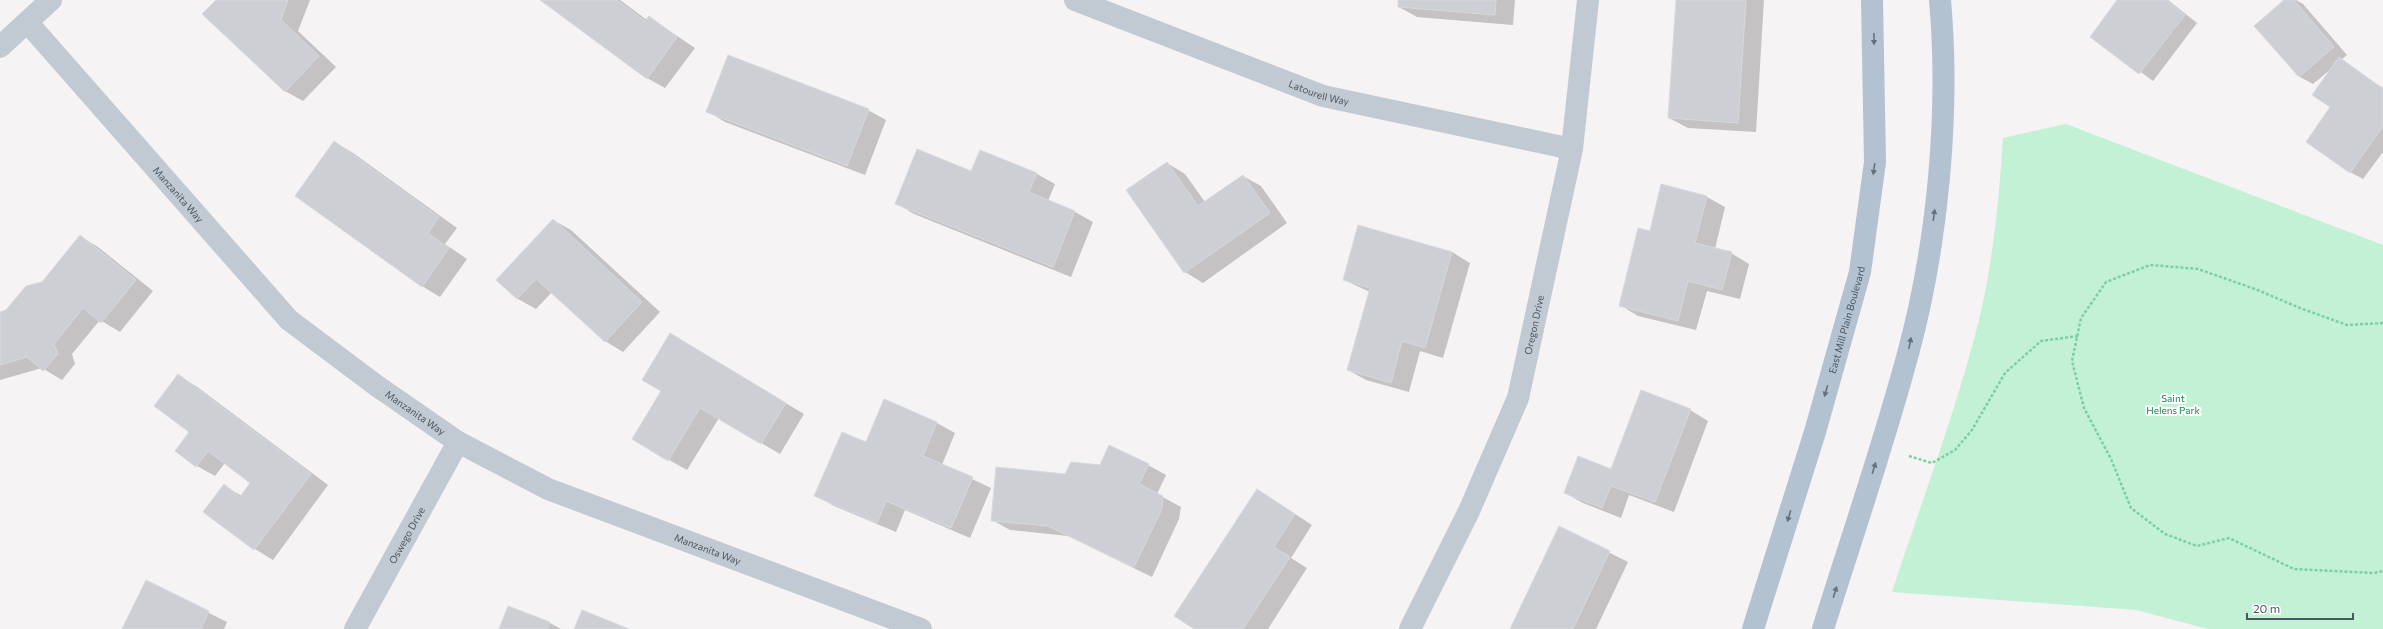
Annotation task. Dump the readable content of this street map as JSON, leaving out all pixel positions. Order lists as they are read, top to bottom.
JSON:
{
  "streets": {
    "main road": ["East Mill Plain Boulevard"],
    "street": [
      "Latourell Way",
      "Manzanita Way",
      "Oregon Drive",
      "Oswego Drive"
    ]
  },
  "crossings": [
    ["Latourell Way", "Oregon Drive"],
    ["Manzanita Way", "Oswego Drive"]
  ],
  "parks": ["Saint Helens Park"],
  "scale_bar": "20 m"
}
